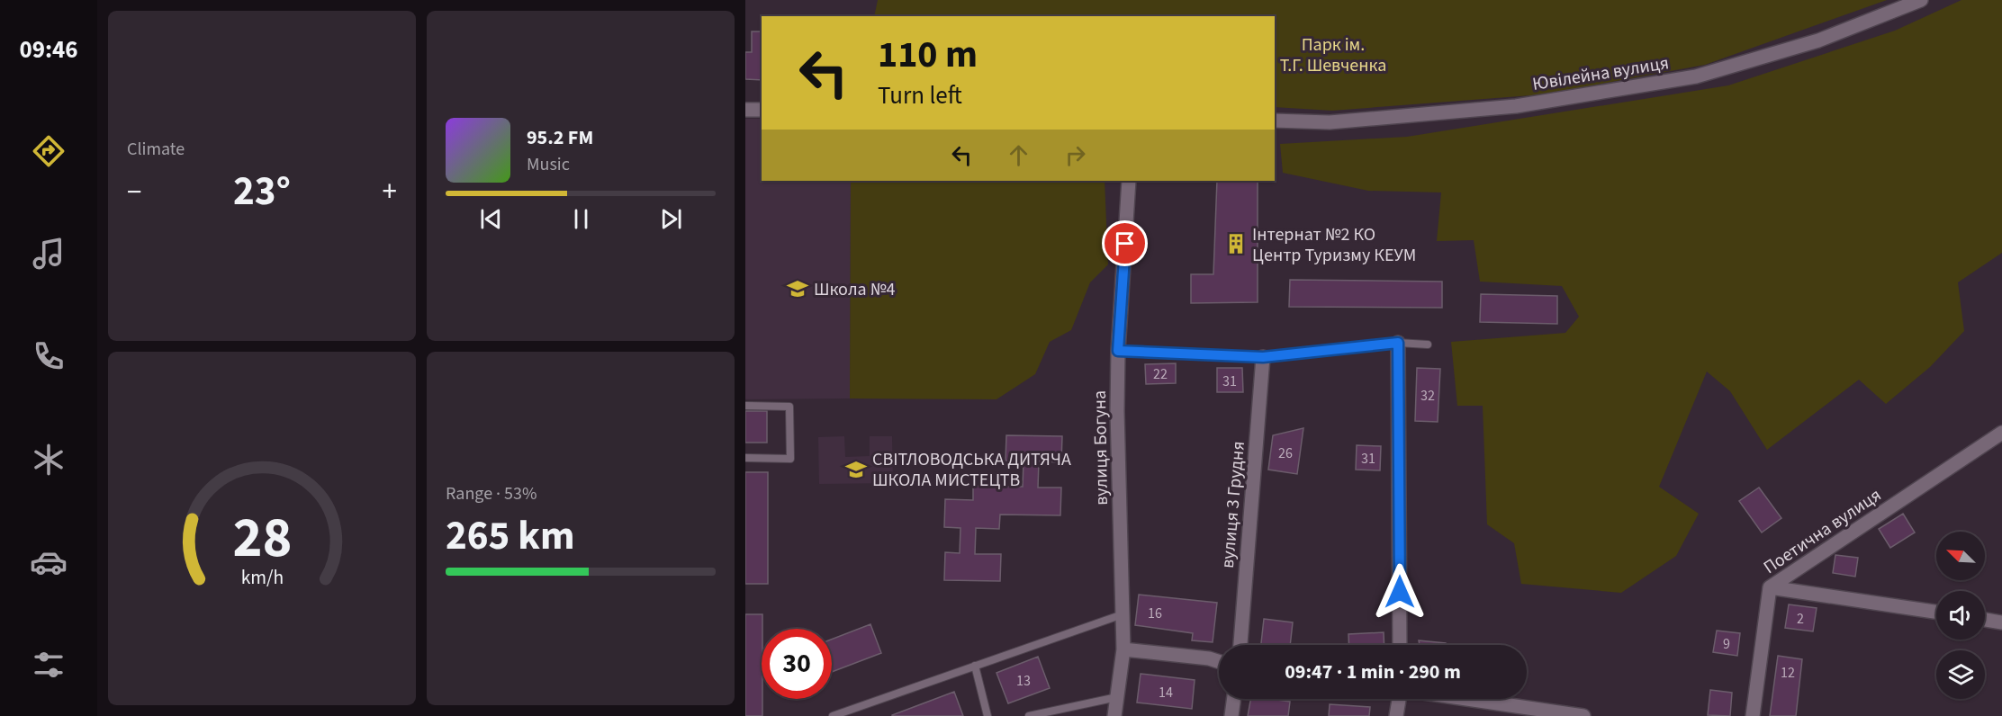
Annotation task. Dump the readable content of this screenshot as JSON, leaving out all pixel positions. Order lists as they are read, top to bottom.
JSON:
{
  "streets": {
    "street": [
      "Ювілейна вулиця",
      "вулиця Богуна",
      "вулиця 3 Грудня",
      "Поетична вулиця"
    ]
  },
  "parks": ["Парк ім. Т.Г. Шевченка"],
  "places": {
    "building": ["Інтернат №2 КО Центр Туризму КЕУМ"],
    "school or university": ["Школа №4", "СВІТЛОВОДСЬКА ДИТЯЧА ШКОЛА МИСТЕЦТВ"]
  },
  "house_numbers": [
    "22",
    "31",
    "32",
    "26",
    "31",
    "16",
    "2",
    "9",
    "12",
    "13",
    "14"
  ],
  "north": "top left",
  "page": {
    "tabs": "09:46",
    "tile": [
      "Climate",
      ["Range · 53%", "265 km"]
    ],
    "turn": ["110 m", "Turn left"],
    "song": ["95.2 FM", "Music"],
    "heat": ["−", "23°", "+"],
    "limit": "30",
    "trip": "09:47 · 1 min · 290 m",
    "gauge": ["28", "km/h"]
  }
}
